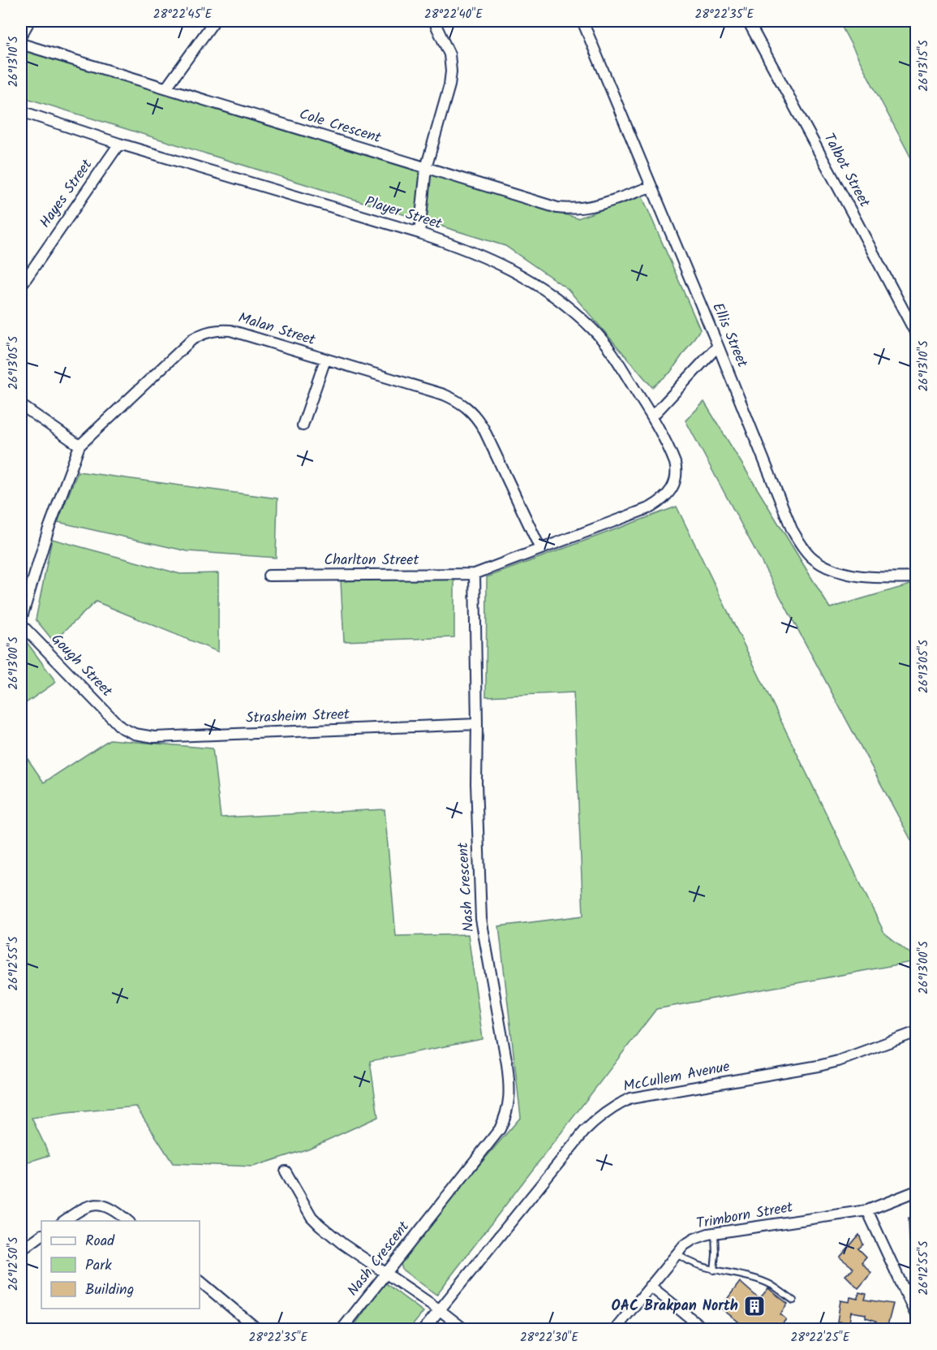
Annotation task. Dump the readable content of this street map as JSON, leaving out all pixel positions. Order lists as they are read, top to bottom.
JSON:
{
  "streets": {
    "street": [
      "Cole Crescent",
      "Talbot Street",
      "Hayes Street",
      "Player Street",
      "Malan Street",
      "Ellis Street",
      "Charlton Street",
      "Gough Street",
      "Strasheim Street",
      "Nash Crescent",
      "McCullem Avenue",
      "Trimborn Street"
    ]
  },
  "crossings": [
    ["Cole Crescent", "Ellis Street"],
    ["Hayes Street", "Player Street"],
    ["Player Street", "Malan Street"],
    ["Charlton Street", "Nash Crescent"],
    ["Gough Street", "Strasheim Street"],
    ["Strasheim Street", "Nash Crescent"]
  ],
  "places": {
    "building": ["OAC Brakpan North"]
  },
  "legend": ["Road", "Park", "Building"],
  "coordinates": [
    "28°22'45\"E",
    "28°22'40\"E",
    "28°22'35\"E",
    "26°13'10\"S",
    "26°13'15\"S",
    "26°13'05\"S",
    "26°13'00\"S",
    "26°12'55\"S",
    "26°12'50\"S",
    "28°22'30\"E",
    "28°22'25\"E"
  ]
}
